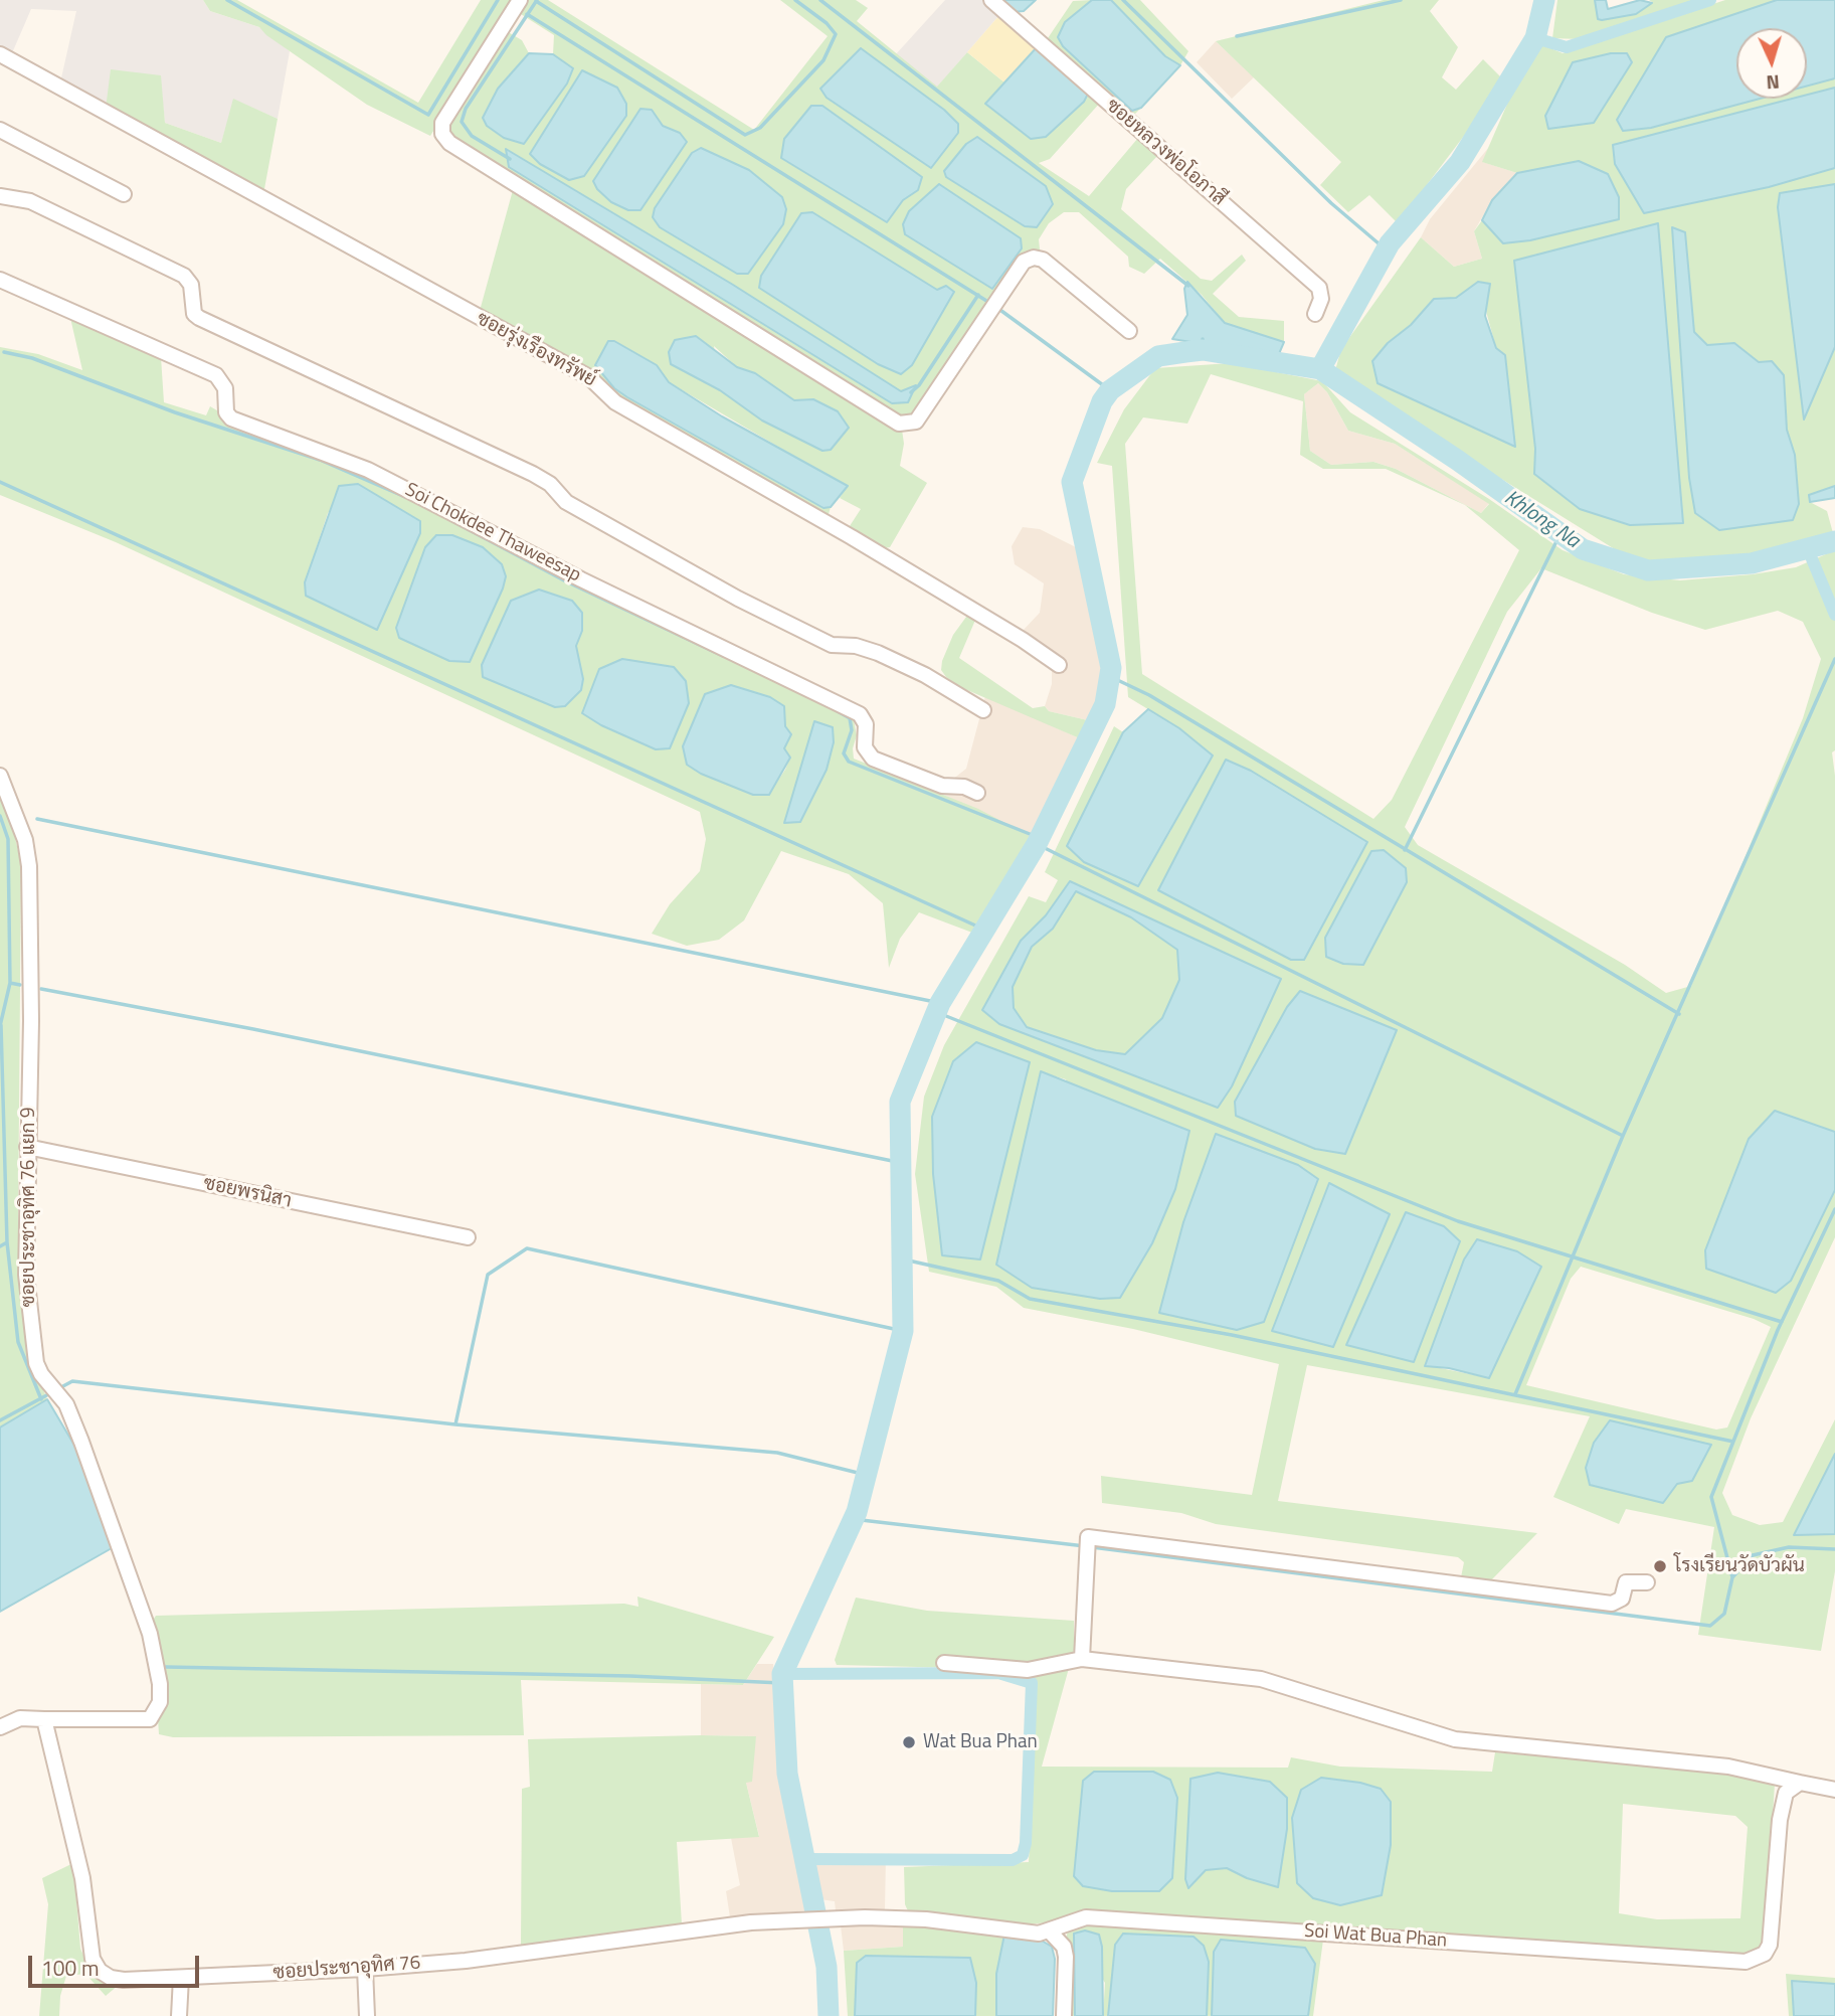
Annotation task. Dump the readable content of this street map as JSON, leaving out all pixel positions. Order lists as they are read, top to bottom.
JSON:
{
  "streets": {
    "street": [
      "ซอยหลวงพ่อโอภาสี",
      "ซอยรุ่งเรืองทรัพย์",
      "Soi Chokdee Thaweesap",
      "ซอยพรนิสา",
      "ซอยประชาอุทิศ 76 แยก 9",
      "Soi Wat Bua Phan",
      "ซอยประชาอุทิศ 76"
    ]
  },
  "crossings": [
    ["ซอยพรนิสา", "ซอยประชาอุทิศ 76 แยก 9"],
    ["ซอยประชาอุทิศ 76 แยก 9", "ซอยประชาอุทิศ 76"],
    ["Soi Wat Bua Phan", "ซอยประชาอุทิศ 76"]
  ],
  "water": ["Khlong Na"],
  "places": ["โรงเรียนวัดบัวผัน", "Wat Bua Phan"],
  "scale_bar": "100 m",
  "north": "bottom"
}
